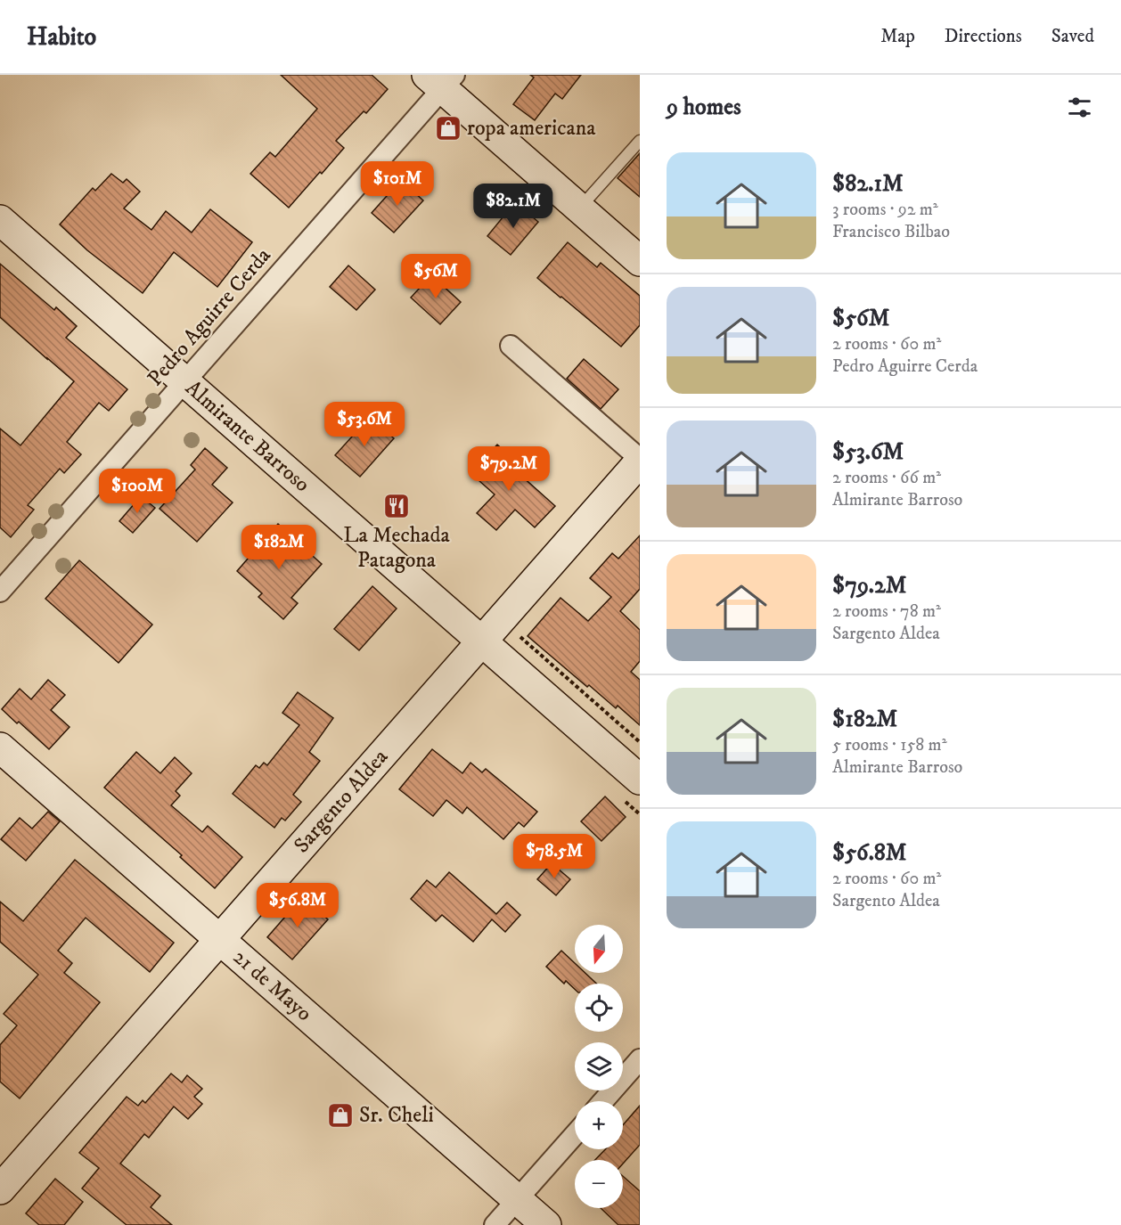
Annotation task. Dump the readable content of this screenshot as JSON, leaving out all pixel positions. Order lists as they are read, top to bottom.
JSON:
{
  "streets": {
    "street": [
      "Pedro Aguirre Cerda",
      "Almirante Barroso",
      "Sargento Aldea",
      "21 de Mayo"
    ]
  },
  "crossings": [
    ["Pedro Aguirre Cerda", "Almirante Barroso"],
    ["Almirante Barroso", "Sargento Aldea"],
    ["Sargento Aldea", "21 de Mayo"]
  ],
  "places": {
    "shop": ["ropa americana", "Sr. Cheli"],
    "restaurant": ["La Mechada Patagona"]
  },
  "north": "bottom",
  "page": {
    "header": "Habito",
    "nav": ["Map", "Directions", "Saved"],
    "heading": "9 homes",
    "list": [
      {
        "name": "$82.1M",
        "note": "3 rooms · 92 m² · Francisco Bilbao"
      },
      {
        "name": "$56M",
        "note": "2 rooms · 60 m² · Pedro Aguirre Cerda"
      },
      {
        "name": "$53.6M",
        "note": "2 rooms · 66 m² · Almirante Barroso"
      },
      {
        "name": "$79.2M",
        "note": "2 rooms · 78 m² · Sargento Aldea"
      },
      {
        "name": "$182M",
        "note": "5 rooms · 158 m² · Almirante Barroso"
      },
      {
        "name": "$56.8M",
        "note": "2 rooms · 60 m² · Sargento Aldea"
      }
    ],
    "price": [
      "$101M",
      "$82.1M",
      "$56M",
      "$53.6M",
      "$79.2M",
      "$100M",
      "$182M",
      "$78.5M",
      "$56.8M"
    ],
    "map_buttons": ["+", "−"]
  }
}
